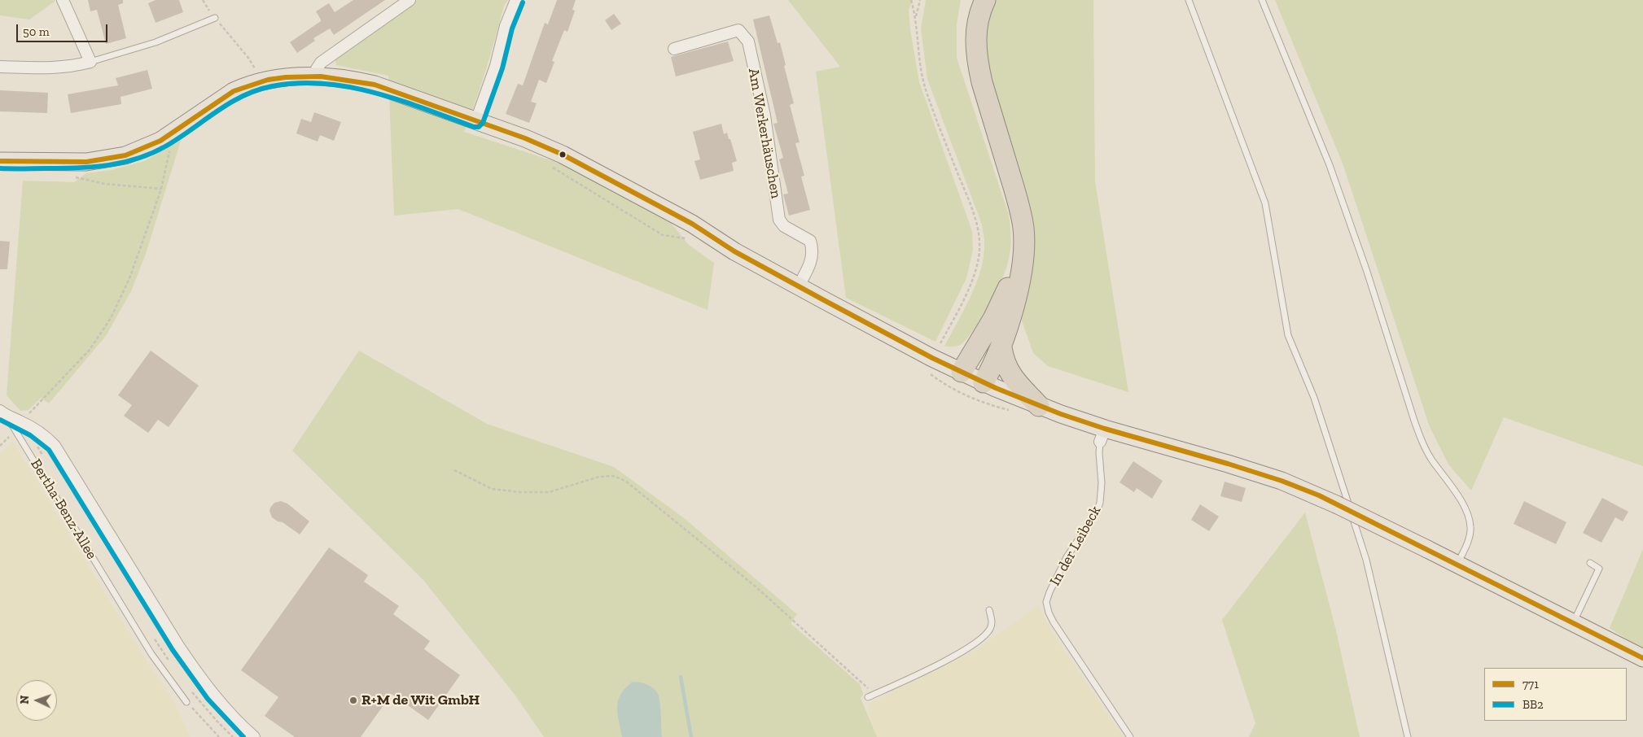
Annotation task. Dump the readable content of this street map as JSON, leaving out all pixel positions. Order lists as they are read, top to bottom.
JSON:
{
  "streets": {
    "street": ["Am Werkerhäuschen", "Bertha-Benz-Allee"],
    "lane": ["In der Leibeck"]
  },
  "places": ["R+M de Wit GmbH"],
  "lines": ["transit line BB2", "transit line 771"],
  "legend": ["771", "BB2"],
  "scale_bar": "50 m",
  "north": "left"
}
